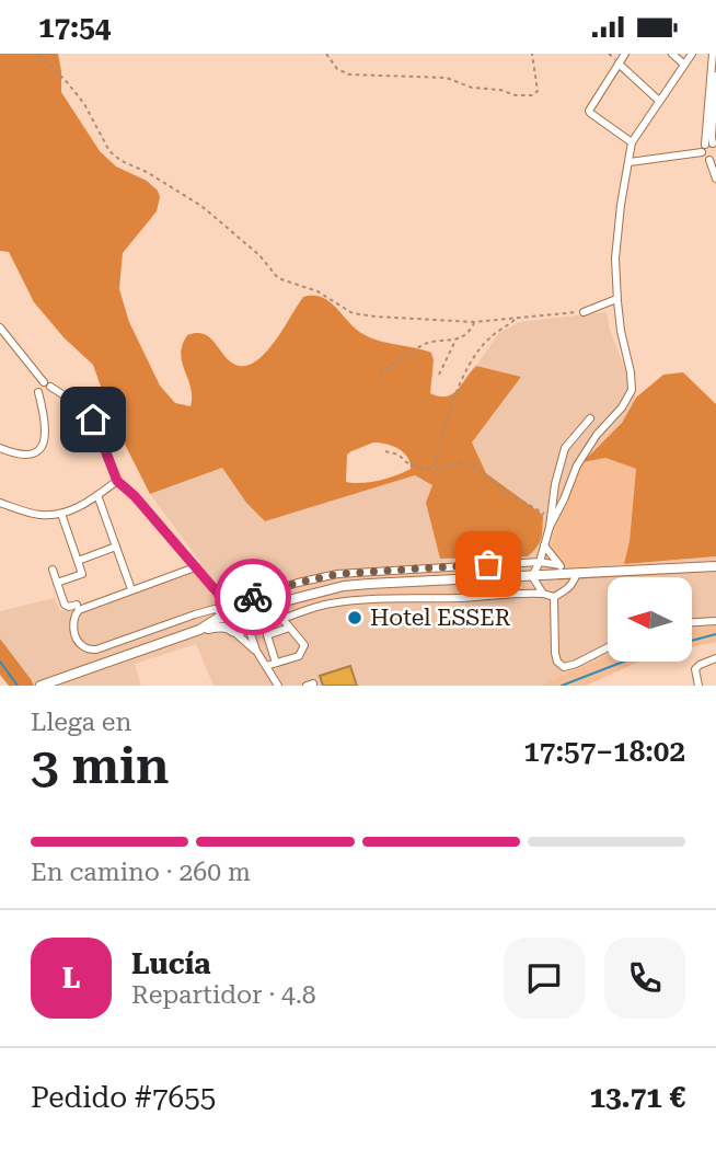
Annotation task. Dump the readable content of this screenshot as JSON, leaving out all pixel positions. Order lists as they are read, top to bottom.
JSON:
{
  "places": ["Hotel ESSER"],
  "north": "left",
  "page": {
    "status": "17:54",
    "heading": ["3 min", "Llega en", "17:57–18:02"],
    "panel": [
      "Lucía",
      "Repartidor · 4.8",
      "Pedido #7655",
      "13.71 €"
    ],
    "bar": "En camino · 260 m",
    "round": "L"
  }
}
